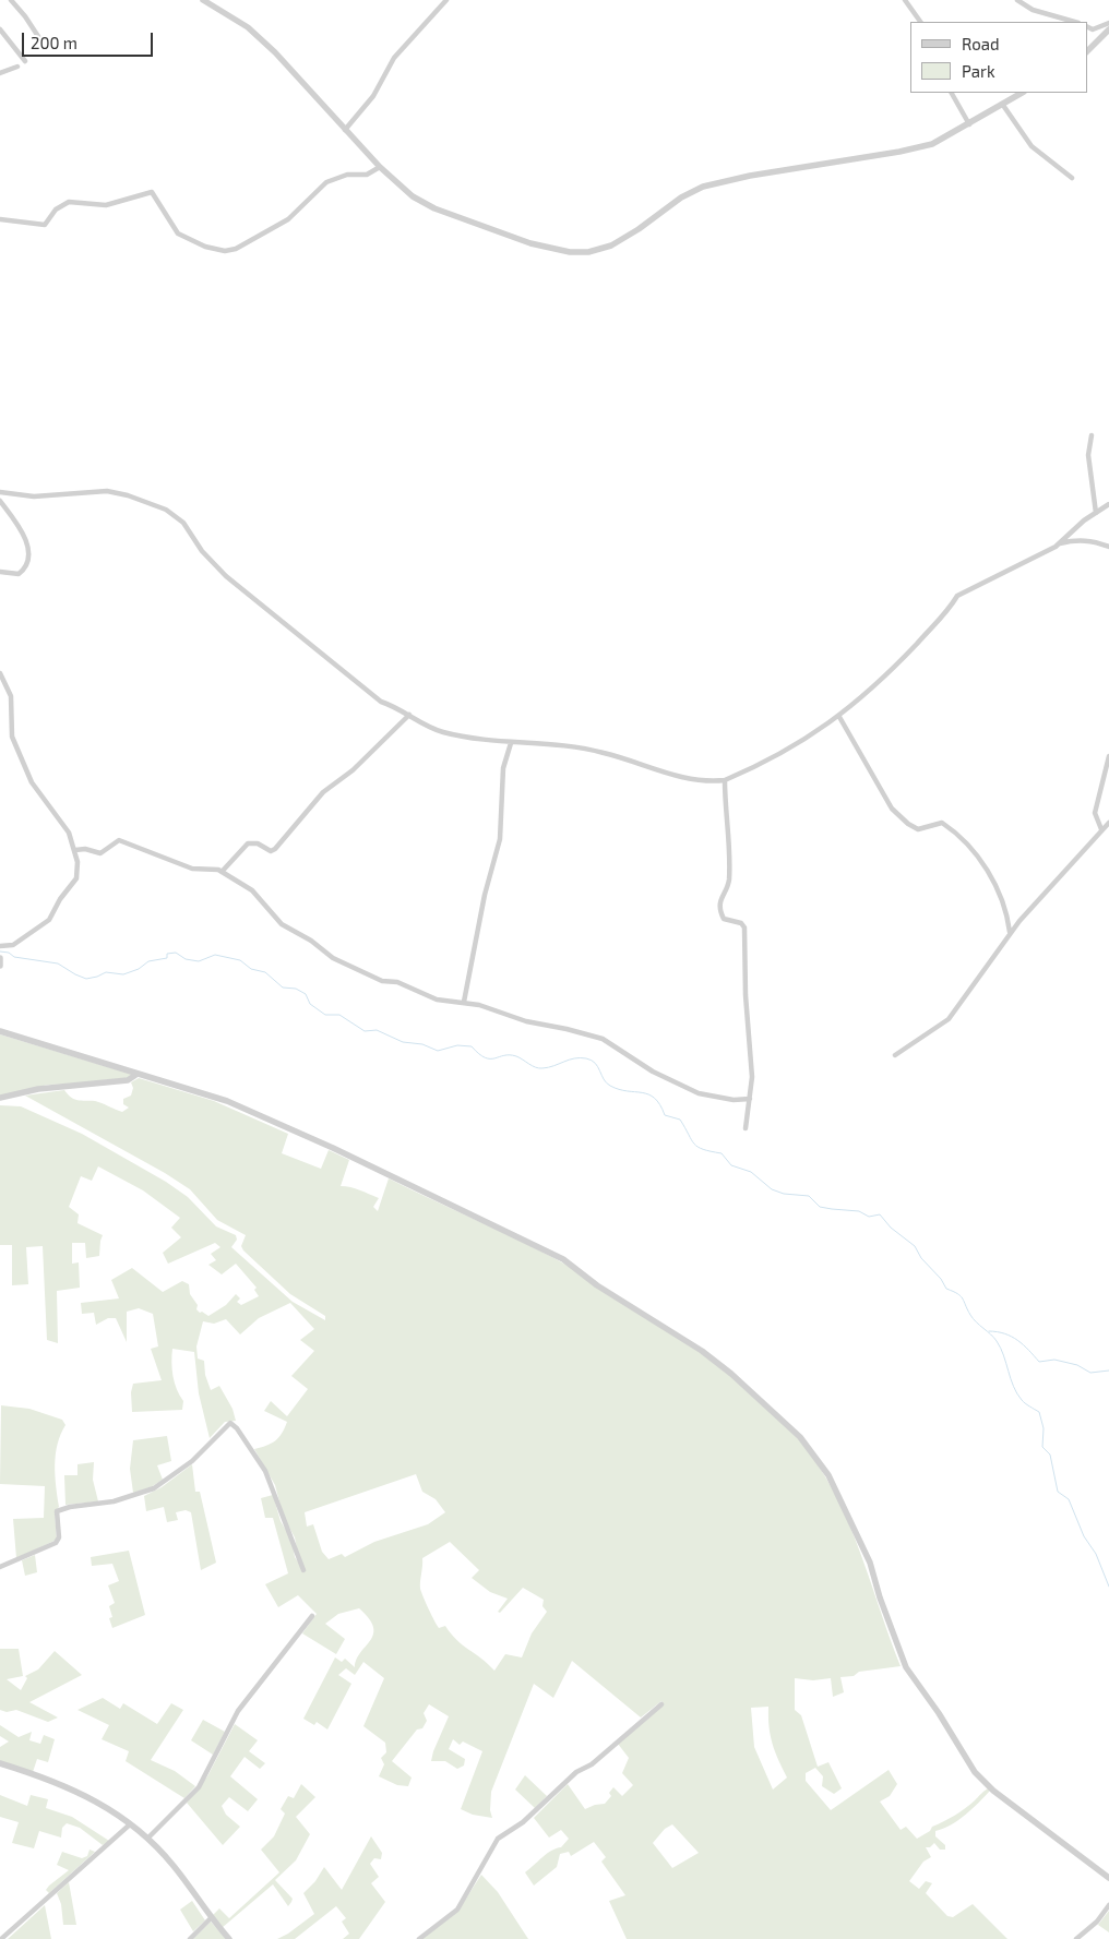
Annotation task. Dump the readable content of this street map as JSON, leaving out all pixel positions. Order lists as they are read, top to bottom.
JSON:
{
  "legend": ["Road", "Park"],
  "scale_bar": "200 m"
}
